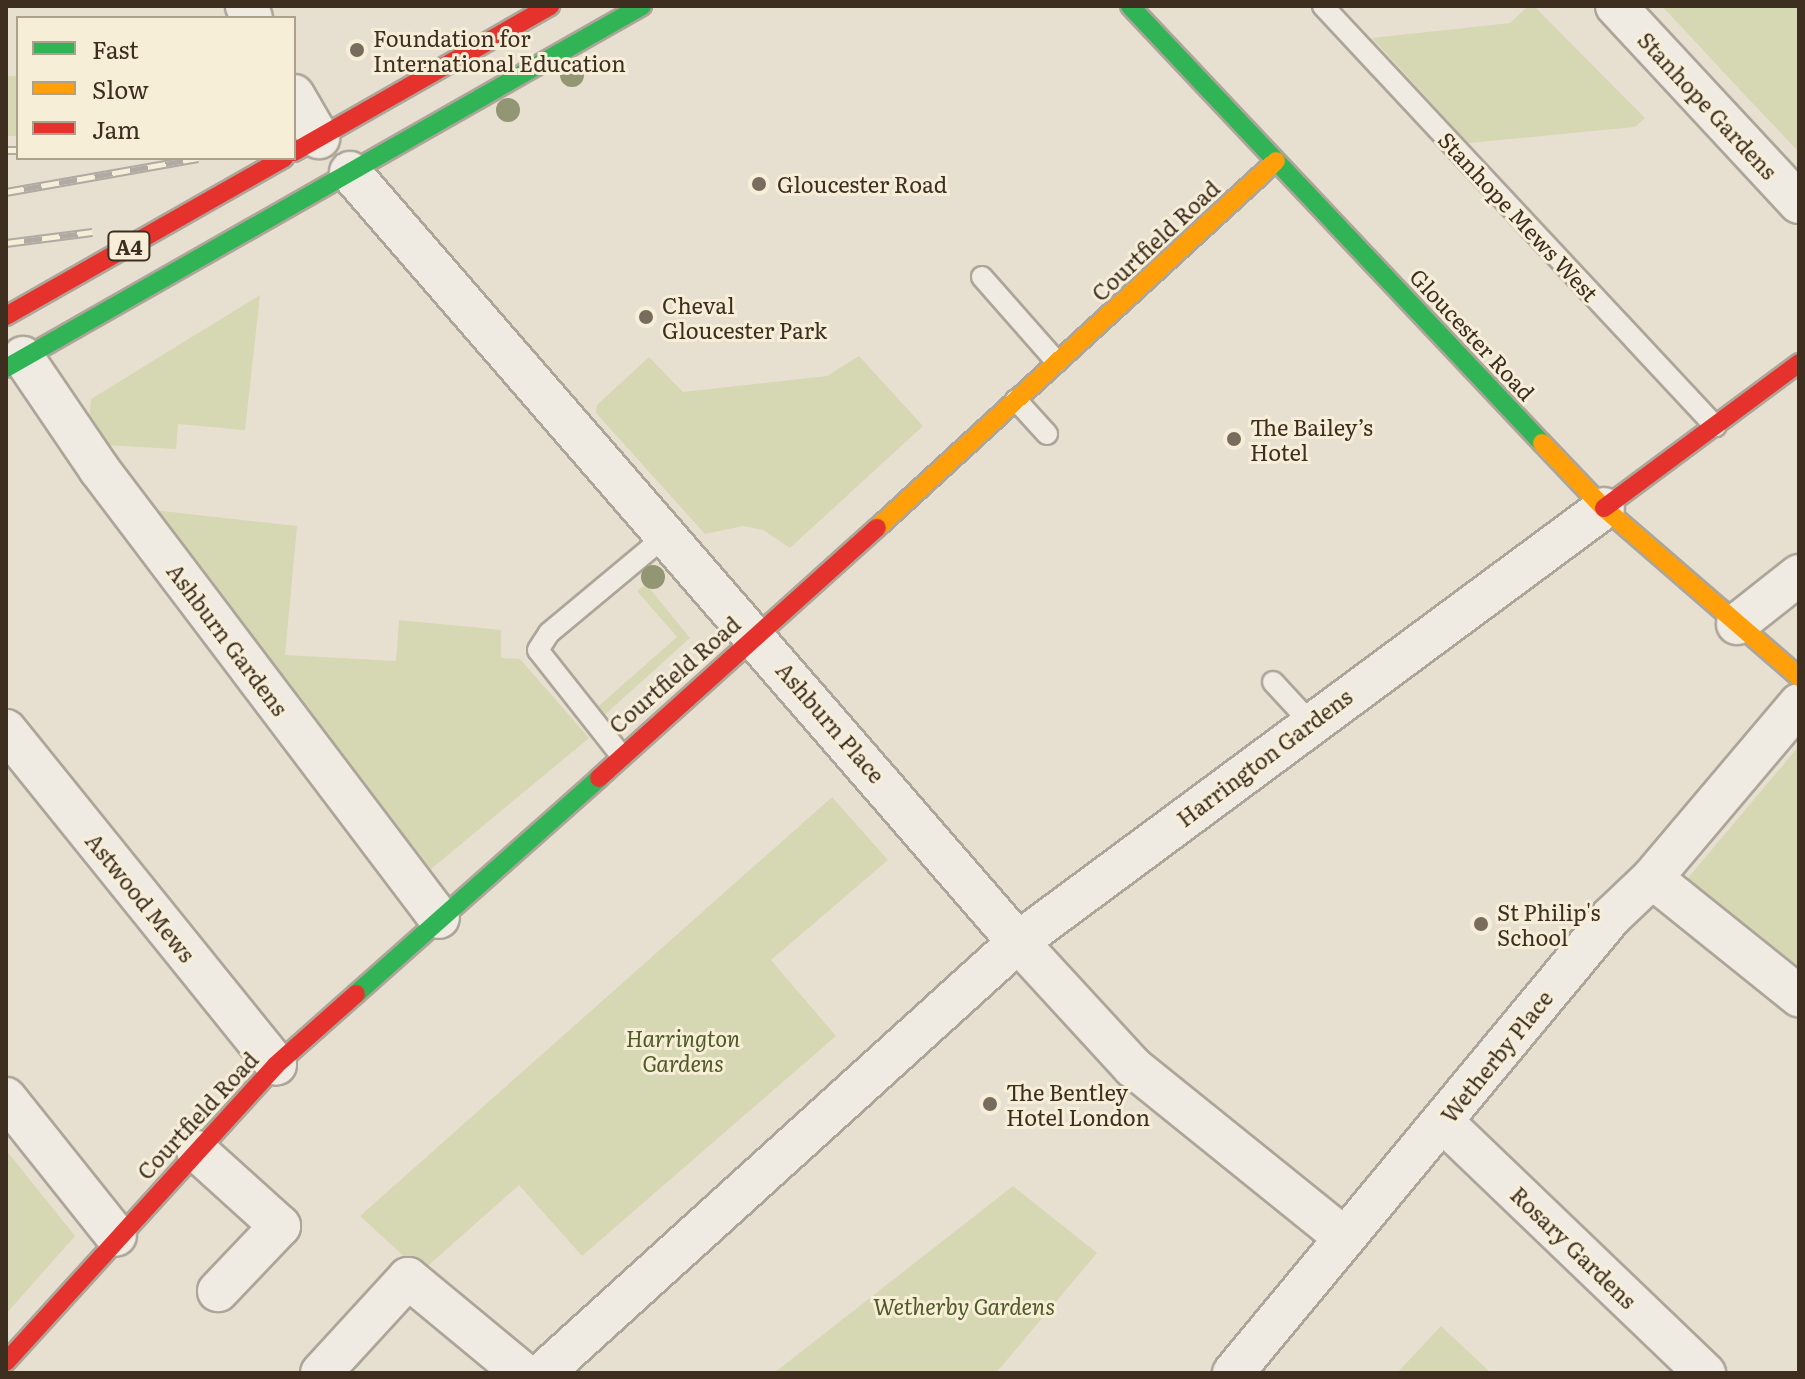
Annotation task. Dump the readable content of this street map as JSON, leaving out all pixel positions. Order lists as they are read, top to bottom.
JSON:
{
  "streets": {
    "main road": ["Courtfield Road", "A4", "Gloucester Road"],
    "street": [
      "Stanhope Gardens",
      "Ashburn Gardens",
      "Ashburn Place",
      "Harrington Gardens",
      "Astwood Mews",
      "Wetherby Place",
      "Rosary Gardens"
    ],
    "lane": ["Stanhope Mews West"]
  },
  "crossings": [
    ["Courtfield Road", "Gloucester Road"],
    ["Courtfield Road", "Ashburn Gardens"],
    ["Courtfield Road", "Ashburn Place"],
    ["Courtfield Road", "Astwood Mews"],
    ["A4", "Ashburn Gardens"],
    ["A4", "Ashburn Place"],
    ["Gloucester Road", "Harrington Gardens"],
    ["Ashburn Place", "Harrington Gardens"],
    ["Ashburn Place", "Wetherby Place"],
    ["Wetherby Place", "Rosary Gardens"]
  ],
  "parks": ["Harrington Gardens", "Wetherby Gardens"],
  "places": [
    "Foundation for International Education",
    "Gloucester Road",
    "Cheval Gloucester Park",
    "The Bailey’s Hotel",
    "St Philip's School",
    "The Bentley Hotel London"
  ],
  "legend": ["Fast", "Slow", "Jam"]
}
